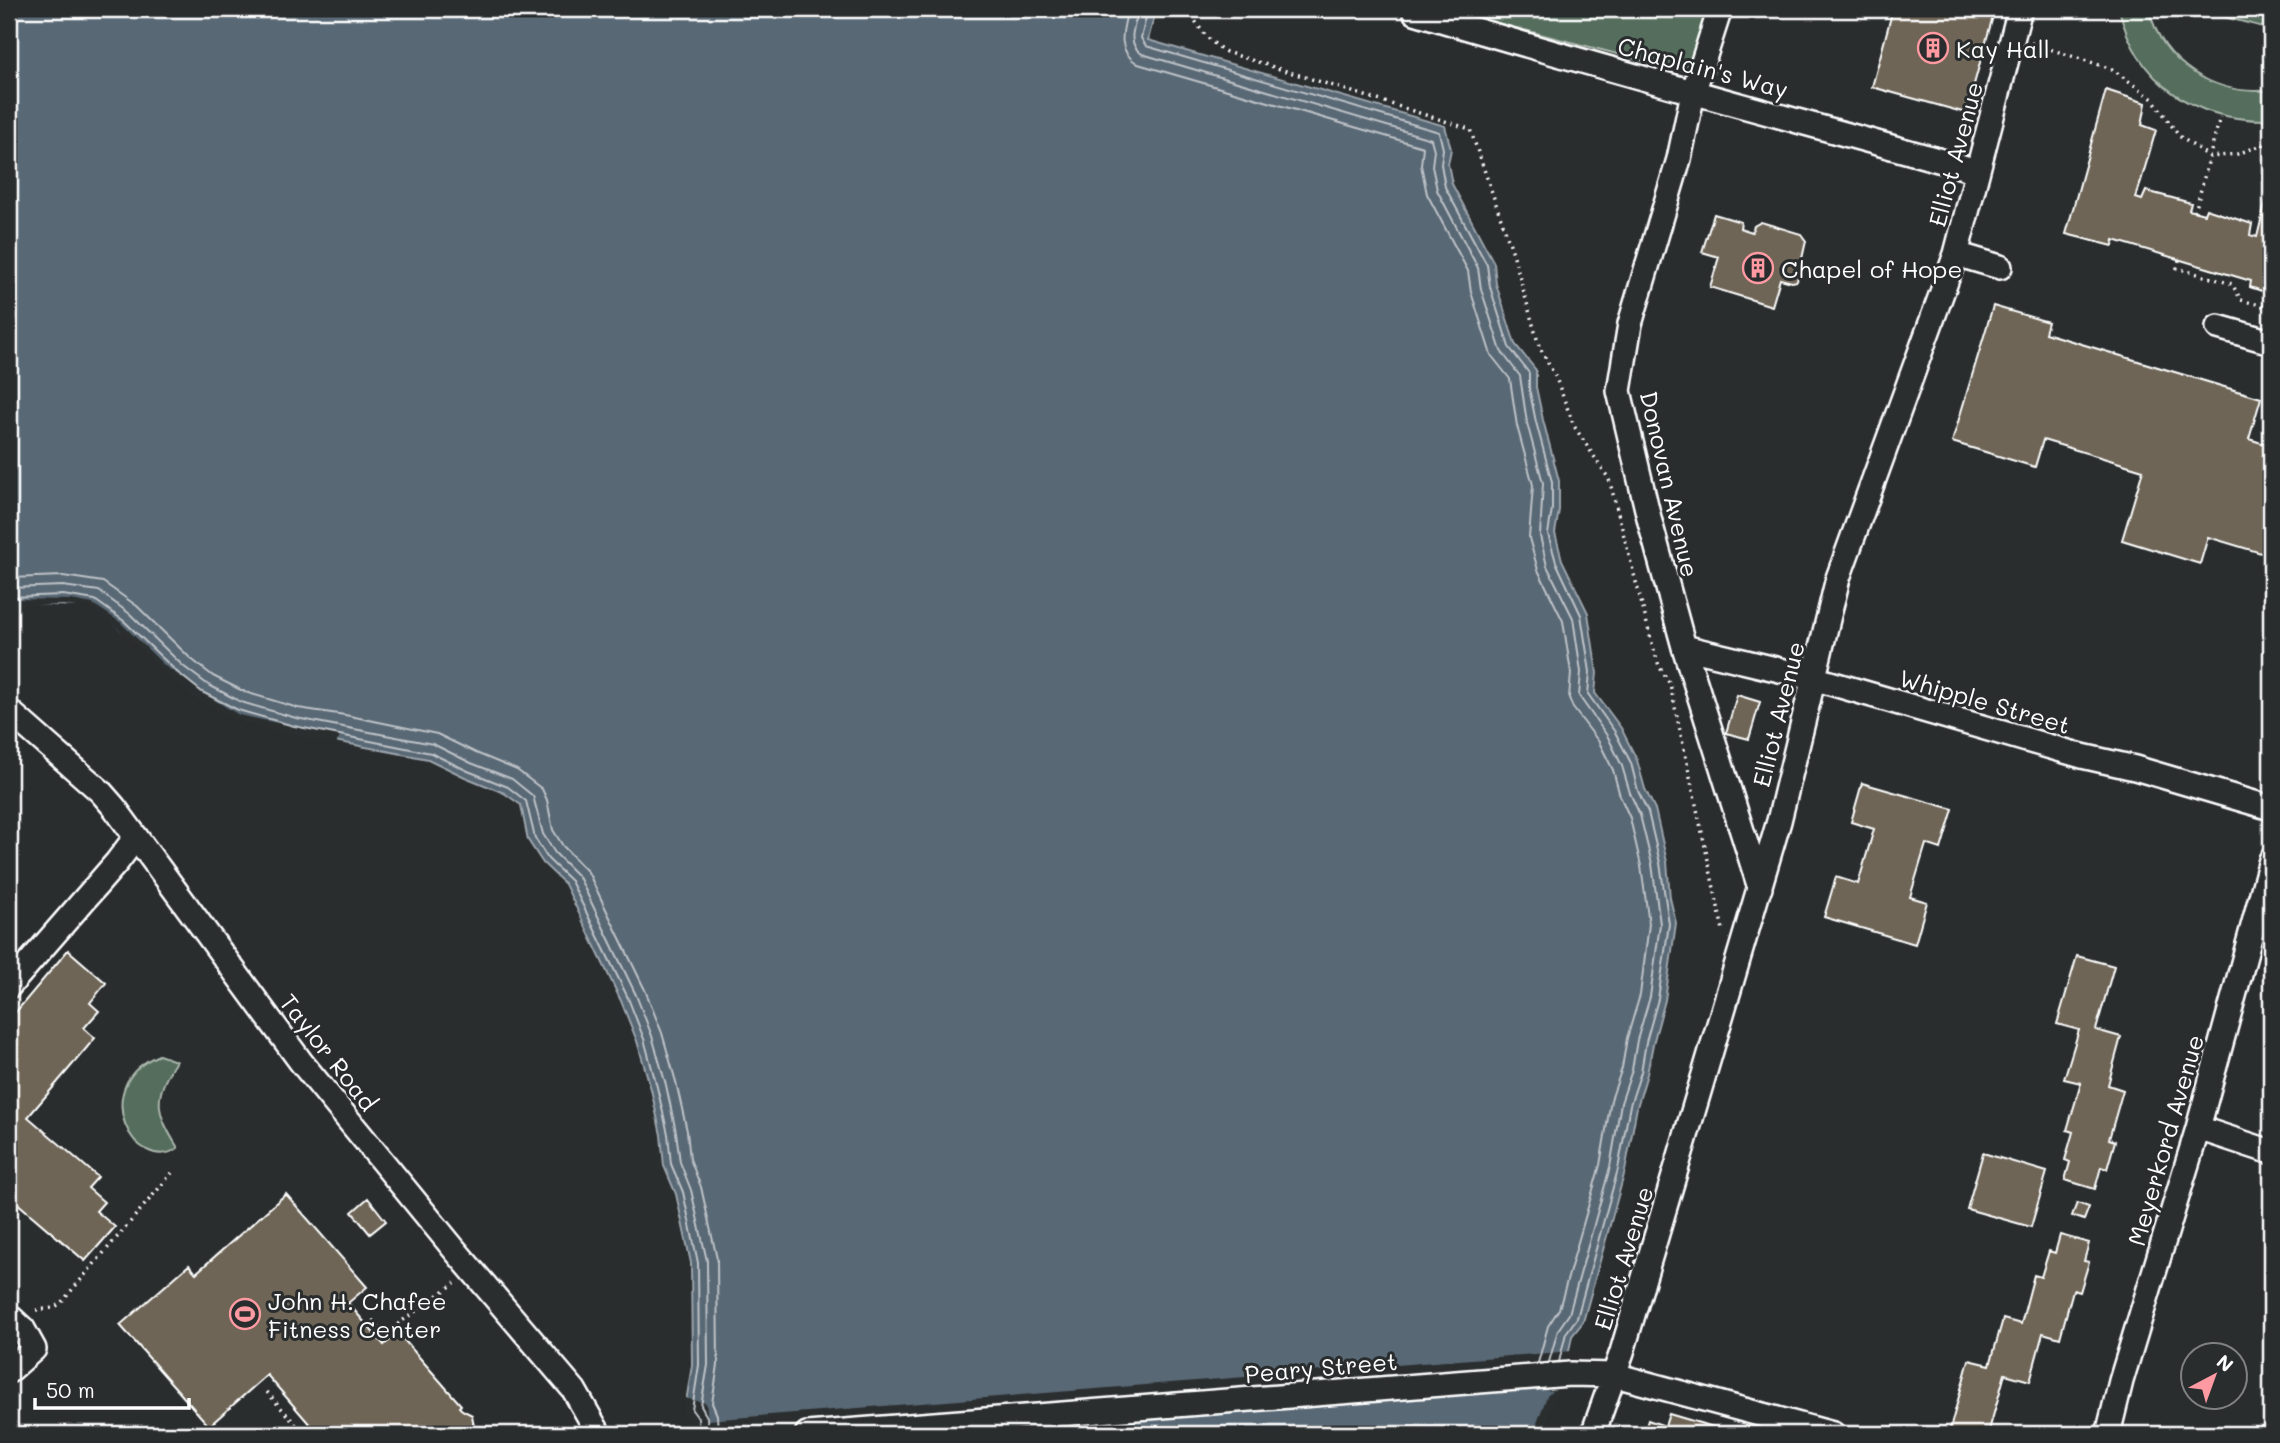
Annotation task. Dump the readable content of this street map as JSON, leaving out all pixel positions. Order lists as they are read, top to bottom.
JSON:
{
  "streets": {
    "street": [
      "Chaplain's Way",
      "Elliot Avenue",
      "Donovan Avenue",
      "Whipple Street",
      "Taylor Road",
      "Meyerkord Avenue",
      "Peary Street"
    ]
  },
  "crossings": [
    ["Chaplain's Way", "Elliot Avenue"],
    ["Chaplain's Way", "Donovan Avenue"],
    ["Elliot Avenue", "Donovan Avenue"],
    ["Elliot Avenue", "Whipple Street"],
    ["Elliot Avenue", "Peary Street"],
    ["Donovan Avenue", "Whipple Street"]
  ],
  "places": {
    "building": ["Kay Hall", "Chapel of Hope"],
    "sports": ["John H. Chafee Fitness Center"]
  },
  "scale_bar": "50 m",
  "north": "top right"
}
